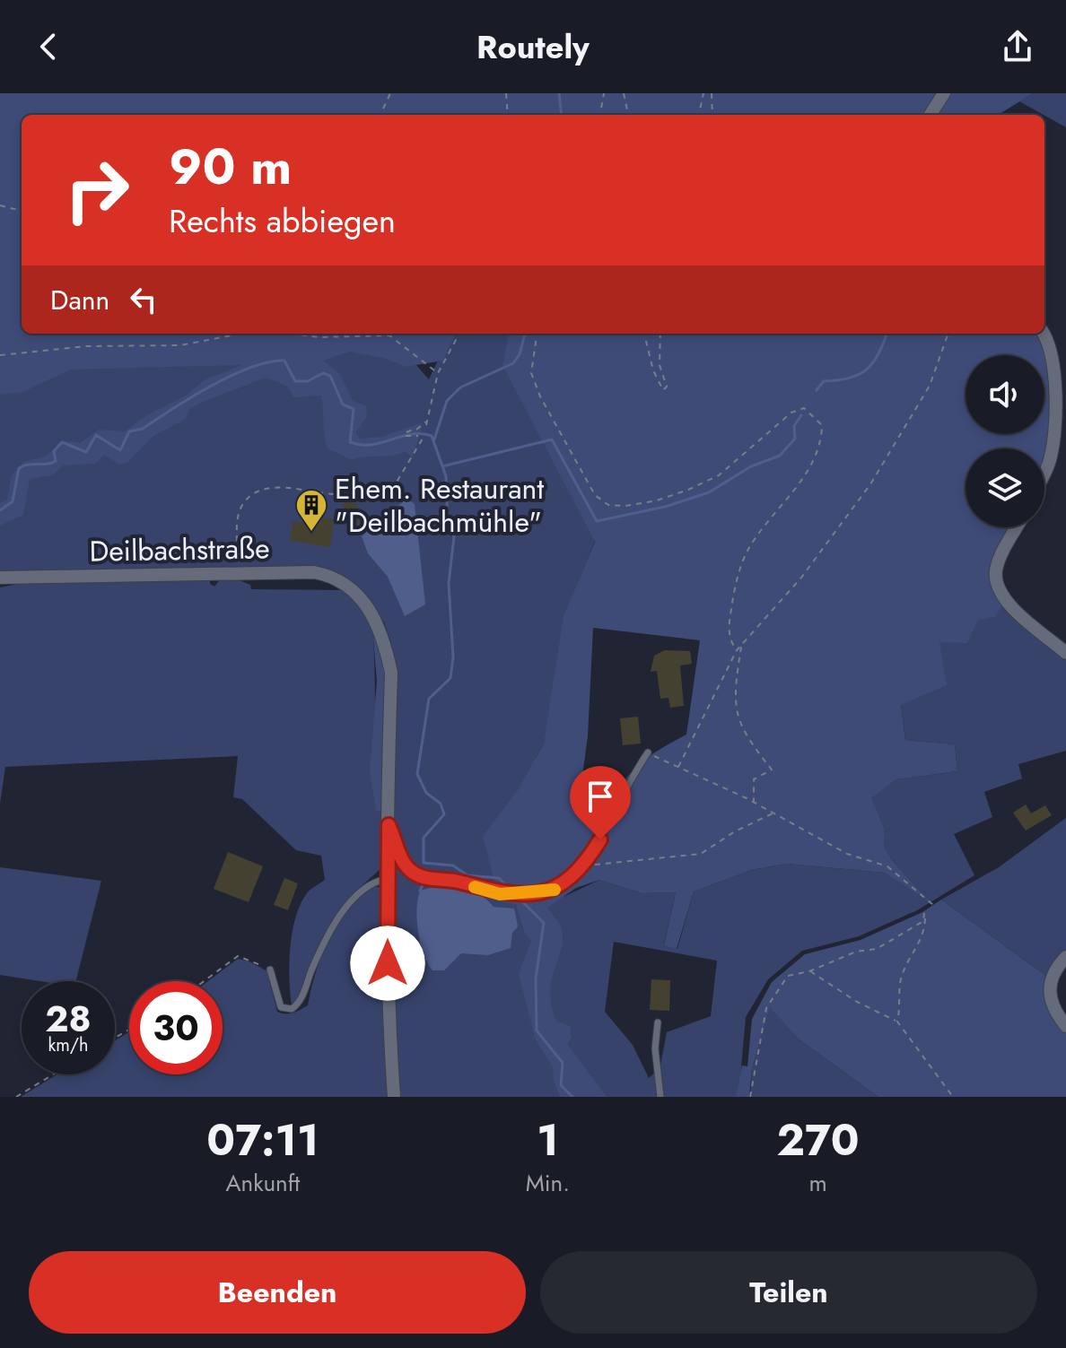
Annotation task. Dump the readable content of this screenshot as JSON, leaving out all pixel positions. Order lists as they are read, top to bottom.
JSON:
{
  "streets": {
    "street": ["Deilbachstraße"]
  },
  "places": {
    "building": ["Ehem. Restaurant \"Deilbachmühle\""]
  },
  "page": {
    "header": "Routely",
    "turn": ["90 m", "Rechts abbiegen"],
    "then": "Dann",
    "speed": "28 km/h",
    "limit": "30",
    "eta": [
      "07:11",
      "Ankunft",
      "1",
      "Min.",
      "270",
      "m"
    ],
    "buttons": ["Beenden", "Teilen"]
  }
}
